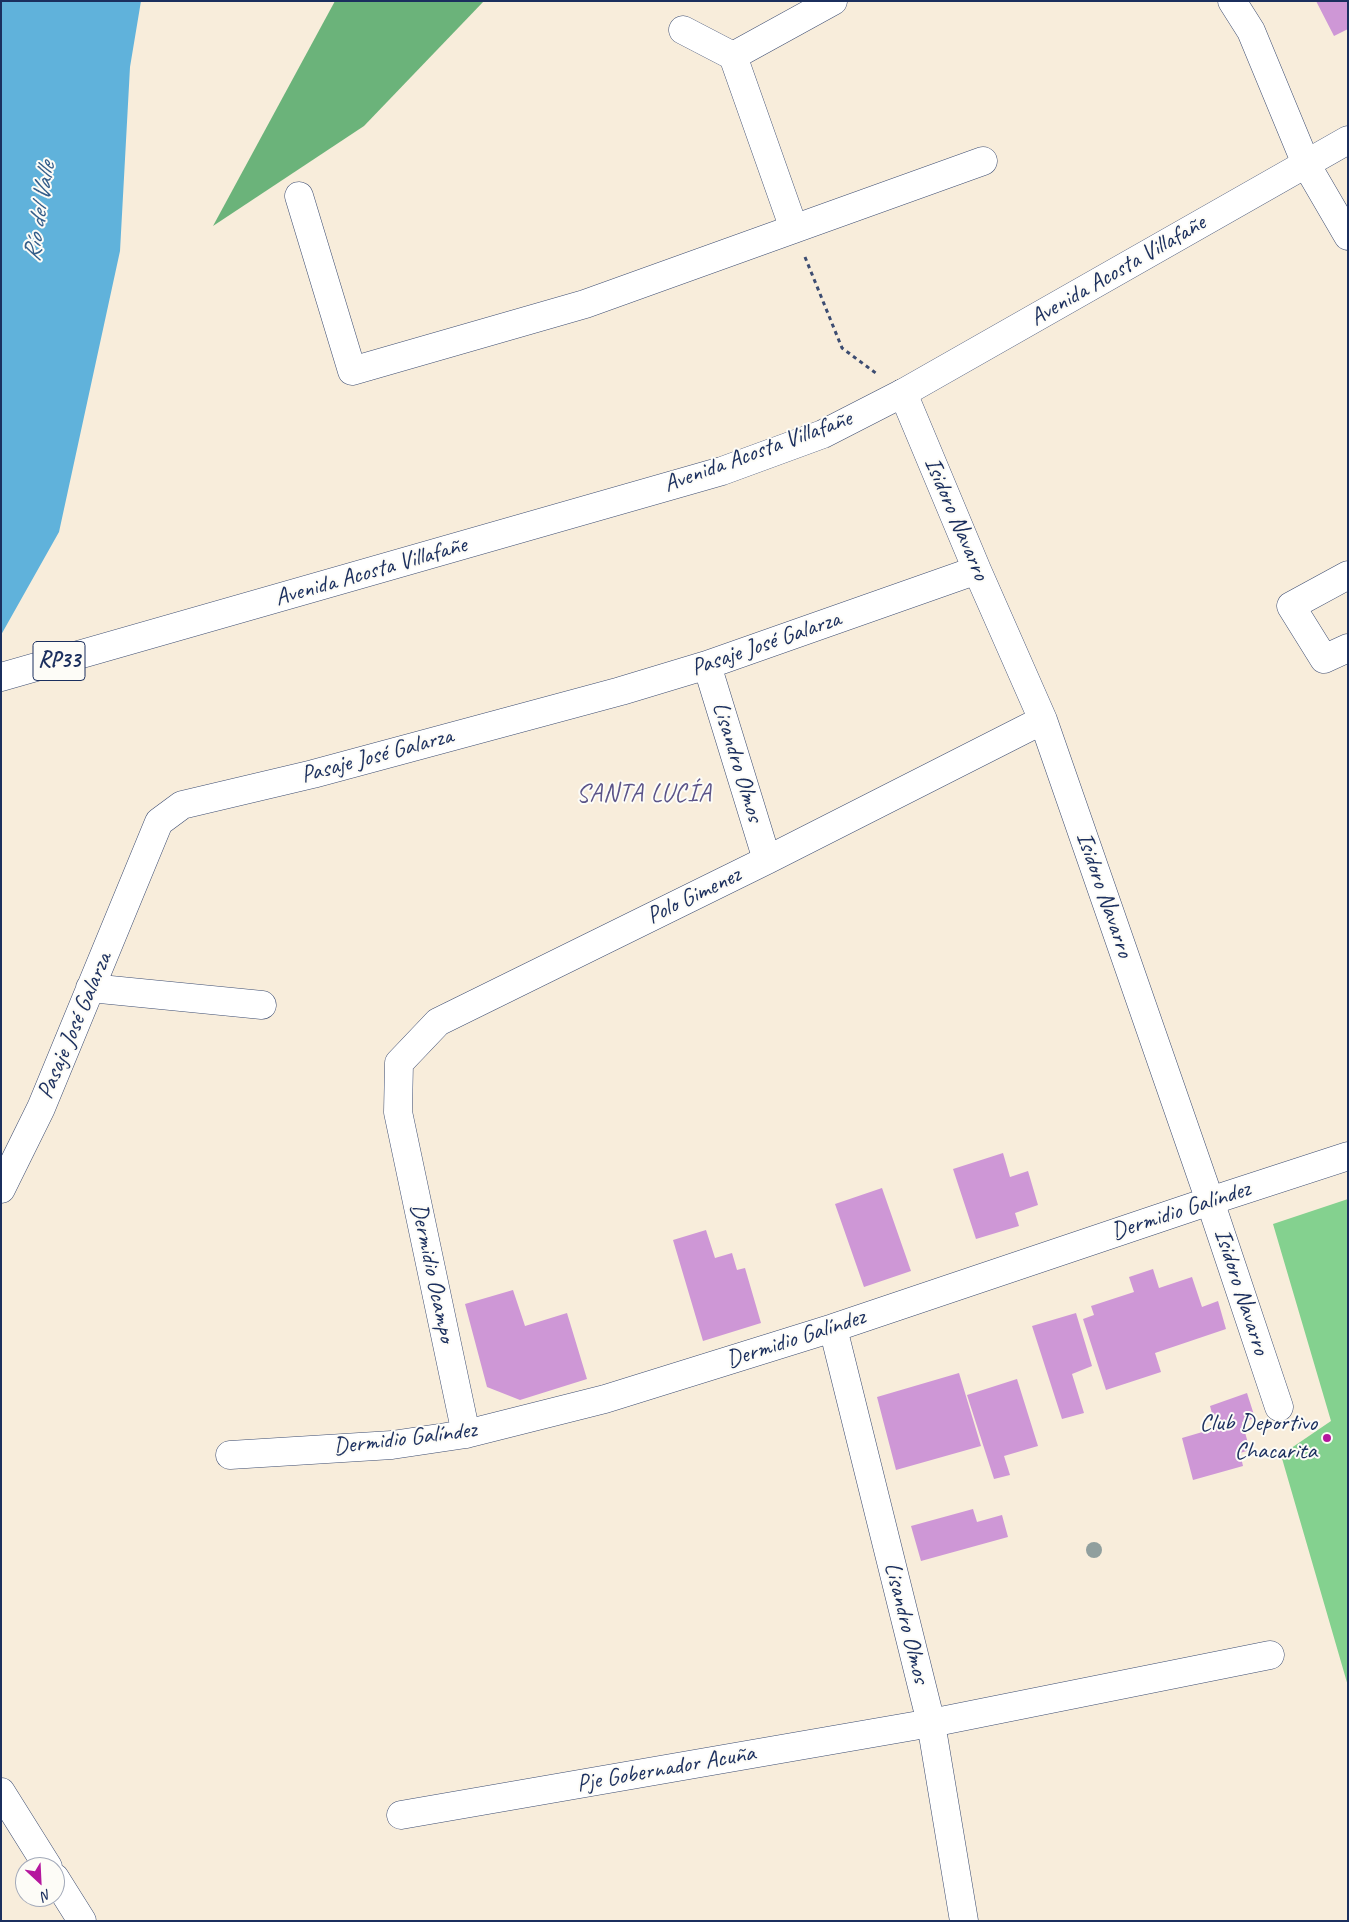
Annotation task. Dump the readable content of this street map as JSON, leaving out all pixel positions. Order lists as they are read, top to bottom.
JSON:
{
  "streets": {
    "street": [
      "Avenida Acosta Villafañe",
      "Isidoro Navarro",
      "Pasaje José Galarza",
      "RP33",
      "Lisandro Olmos",
      "Polo Gimenez",
      "Dermidio Galíndez",
      "Dermidio Ocampo",
      "Pje Gobernador Acuña"
    ]
  },
  "crossings": [
    ["Avenida Acosta Villafañe", "Isidoro Navarro"],
    ["Isidoro Navarro", "Pasaje José Galarza"],
    ["Isidoro Navarro", "Polo Gimenez"],
    ["Isidoro Navarro", "Dermidio Galíndez"],
    ["Pasaje José Galarza", "Lisandro Olmos"],
    ["Lisandro Olmos", "Polo Gimenez"],
    ["Lisandro Olmos", "Dermidio Galíndez"],
    ["Lisandro Olmos", "Pje Gobernador Acuña"],
    ["Polo Gimenez", "Dermidio Ocampo"],
    ["Dermidio Galíndez", "Dermidio Ocampo"]
  ],
  "districts": ["SANTA LUCÍA"],
  "water": ["Río del Valle"],
  "places": ["Club Deportivo Chacarita"],
  "north": "bottom right"
}
